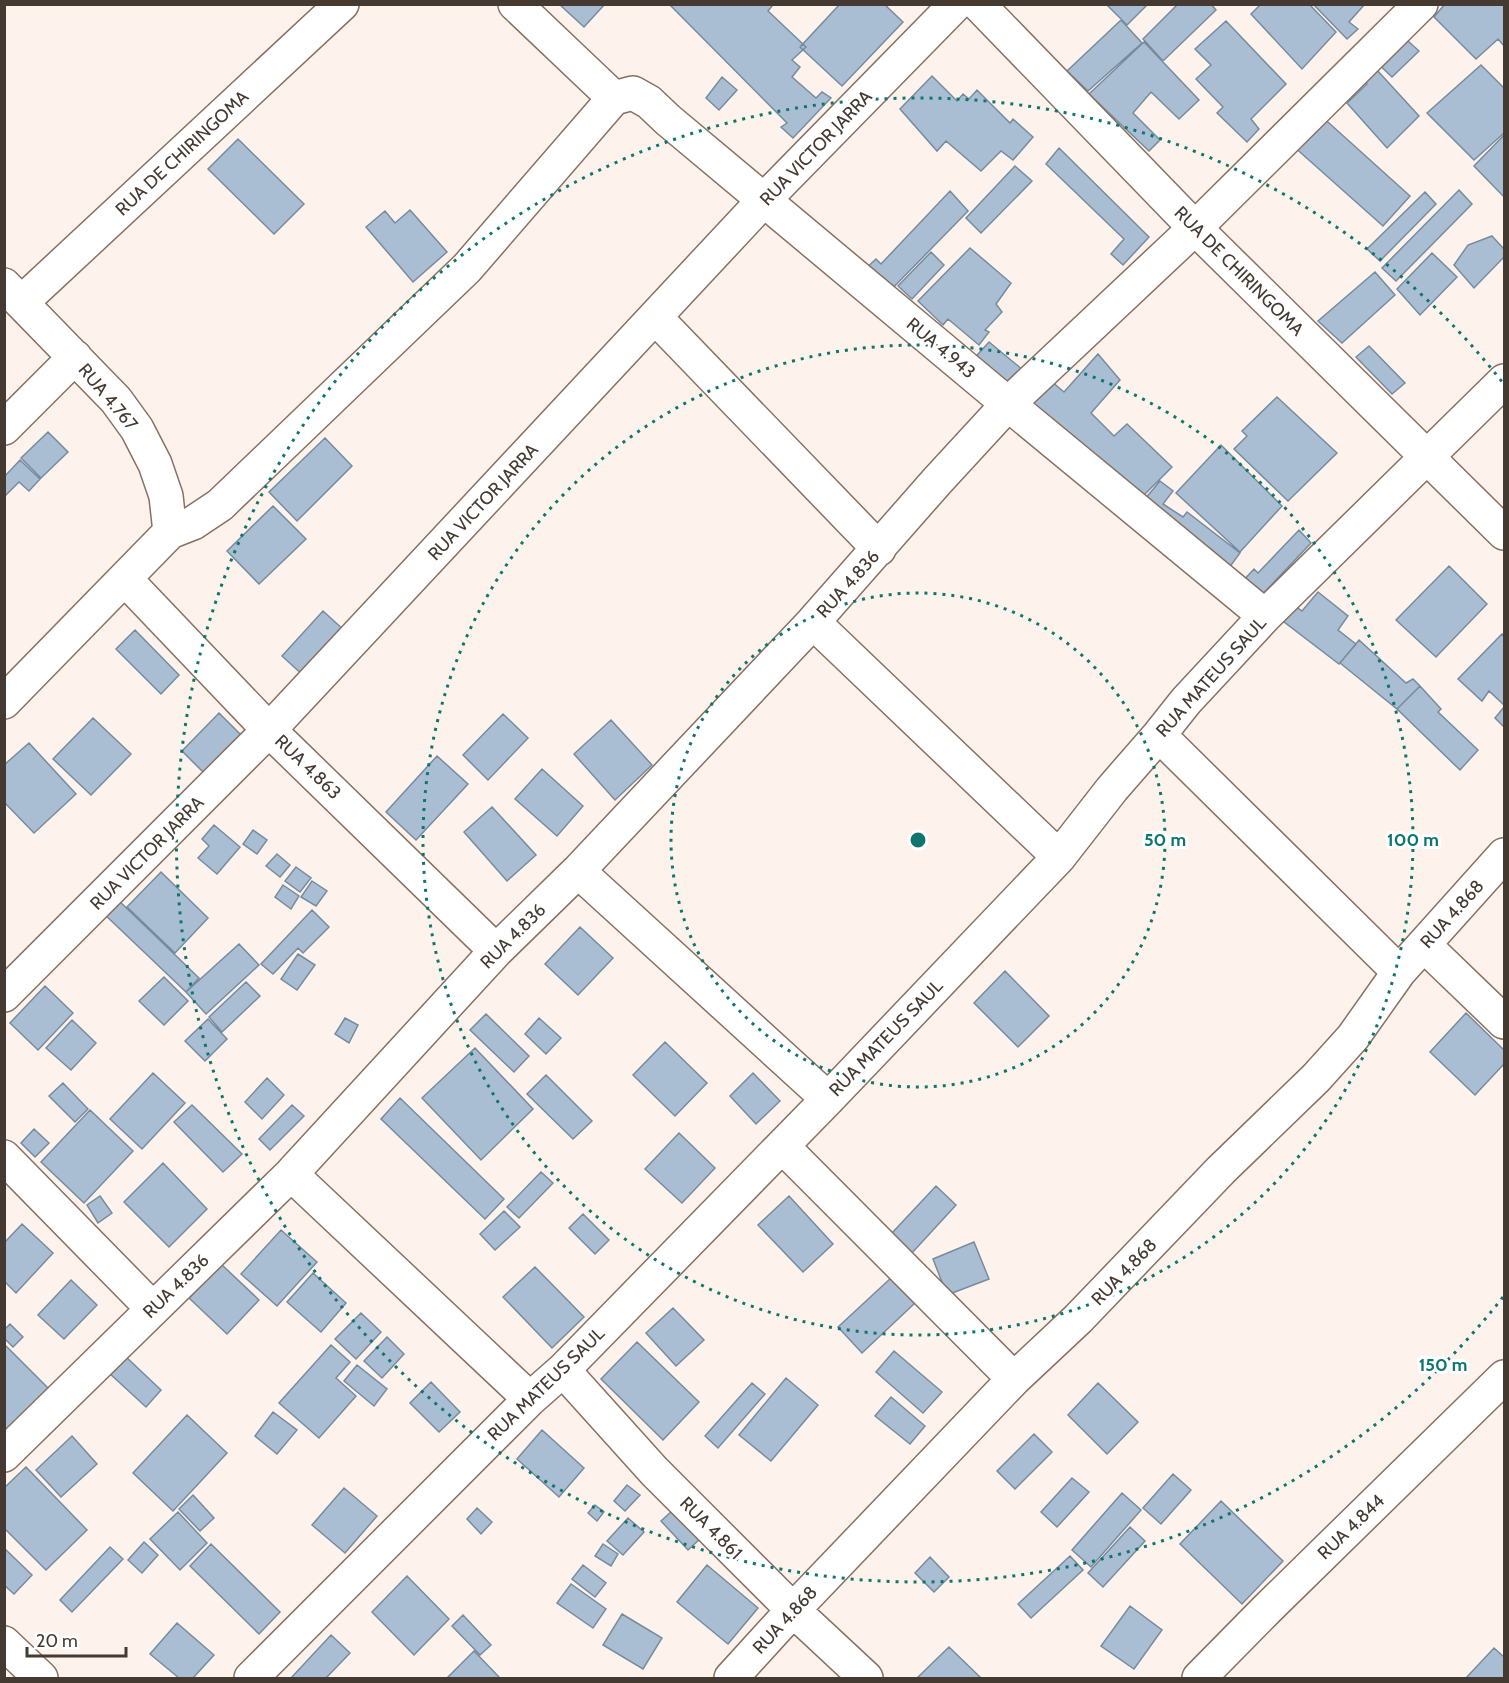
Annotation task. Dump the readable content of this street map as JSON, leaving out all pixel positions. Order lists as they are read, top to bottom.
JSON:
{
  "streets": {
    "street": [
      "RUA VICTOR JARRA",
      "RUA DE CHIRINGOMA",
      "RUA 4.943",
      "RUA 4.767",
      "RUA 4.836",
      "RUA MATEUS SAUL",
      "RUA 4.863",
      "RUA 4.868",
      "RUA 4.844",
      "RUA 4.861"
    ]
  },
  "crossings": [
    ["RUA VICTOR JARRA", "RUA 4.943"],
    ["RUA VICTOR JARRA", "RUA 4.863"],
    ["RUA DE CHIRINGOMA", "RUA 4.767"],
    ["RUA DE CHIRINGOMA", "RUA 4.836"],
    ["RUA DE CHIRINGOMA", "RUA MATEUS SAUL"],
    ["RUA 4.943", "RUA 4.836"],
    ["RUA 4.943", "RUA MATEUS SAUL"],
    ["RUA 4.836", "RUA 4.863"],
    ["RUA MATEUS SAUL", "RUA 4.861"],
    ["RUA 4.868", "RUA 4.861"]
  ],
  "scale_bar": "20 m",
  "rings": ["50 m", "100 m", "150 m"]
}
